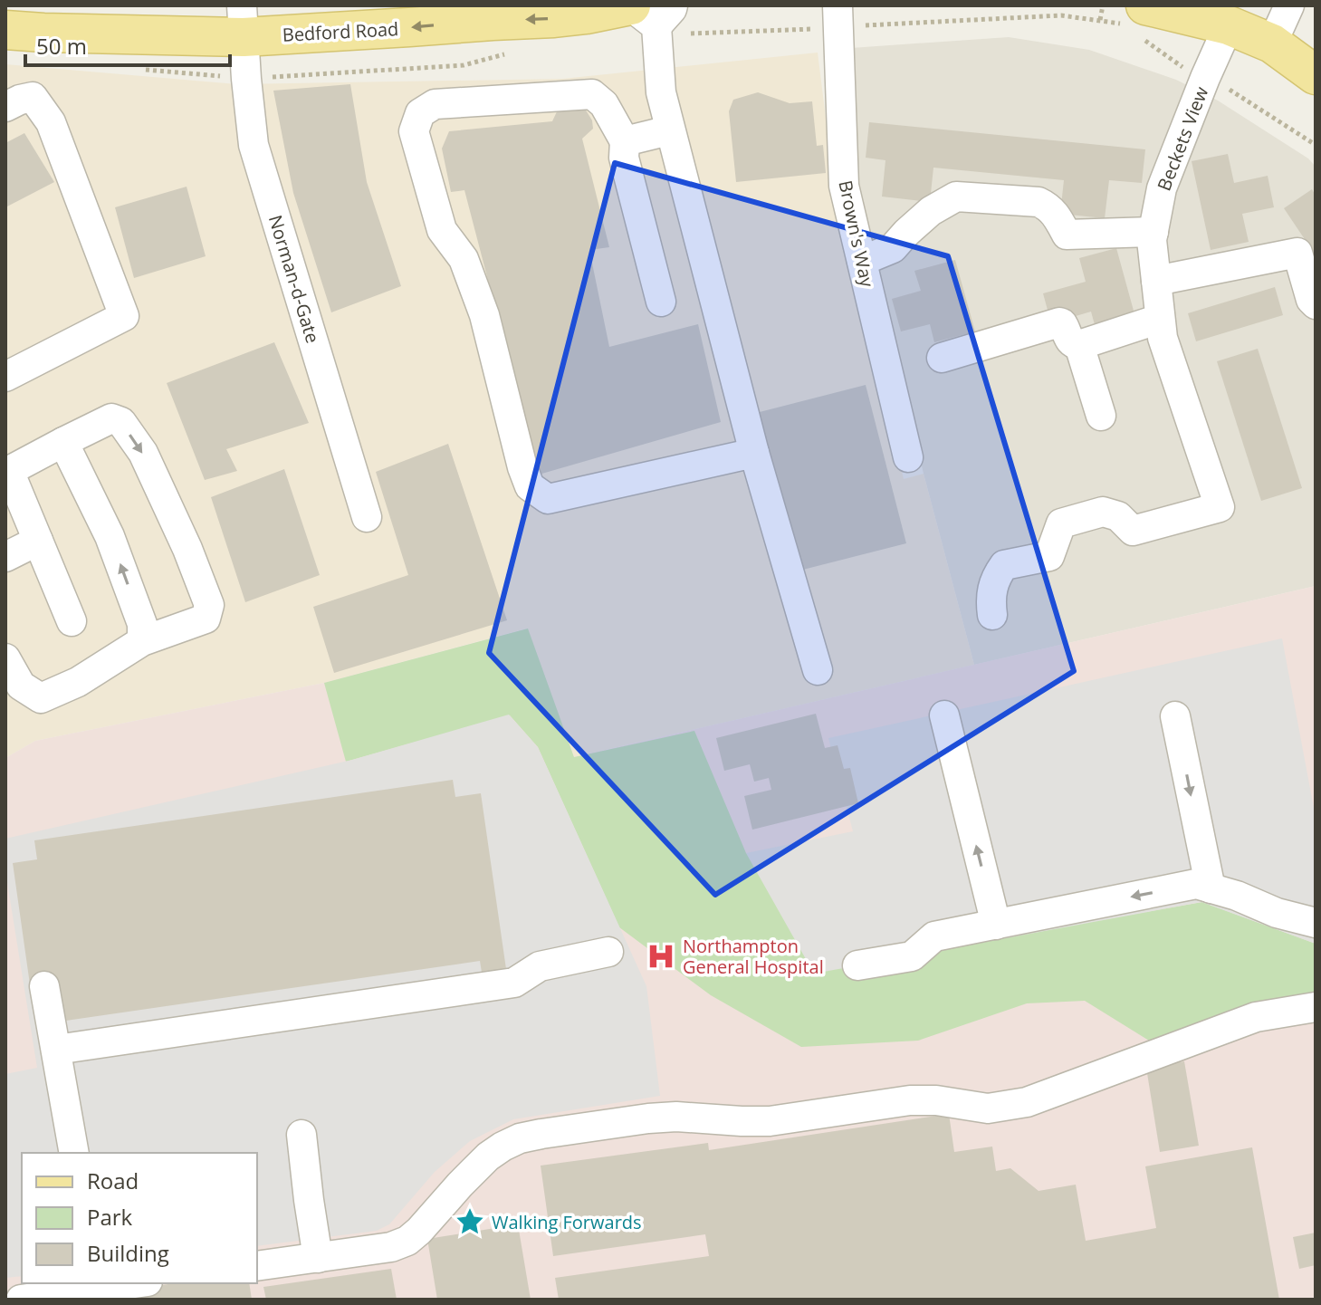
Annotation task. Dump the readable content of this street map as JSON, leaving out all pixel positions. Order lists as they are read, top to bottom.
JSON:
{
  "streets": {
    "main road": ["Bedford Road"],
    "street": ["Beckets View", "Brown's Way", "Norman-d-Gate"]
  },
  "crossings": [
    ["Bedford Road", "Norman-d-Gate"]
  ],
  "one_way": ["Bedford Road"],
  "places": {
    "hospital": ["Northampton General Hospital"],
    "place": ["Walking Forwards"]
  },
  "legend": ["Road", "Park", "Building"],
  "scale_bar": "50 m"
}
